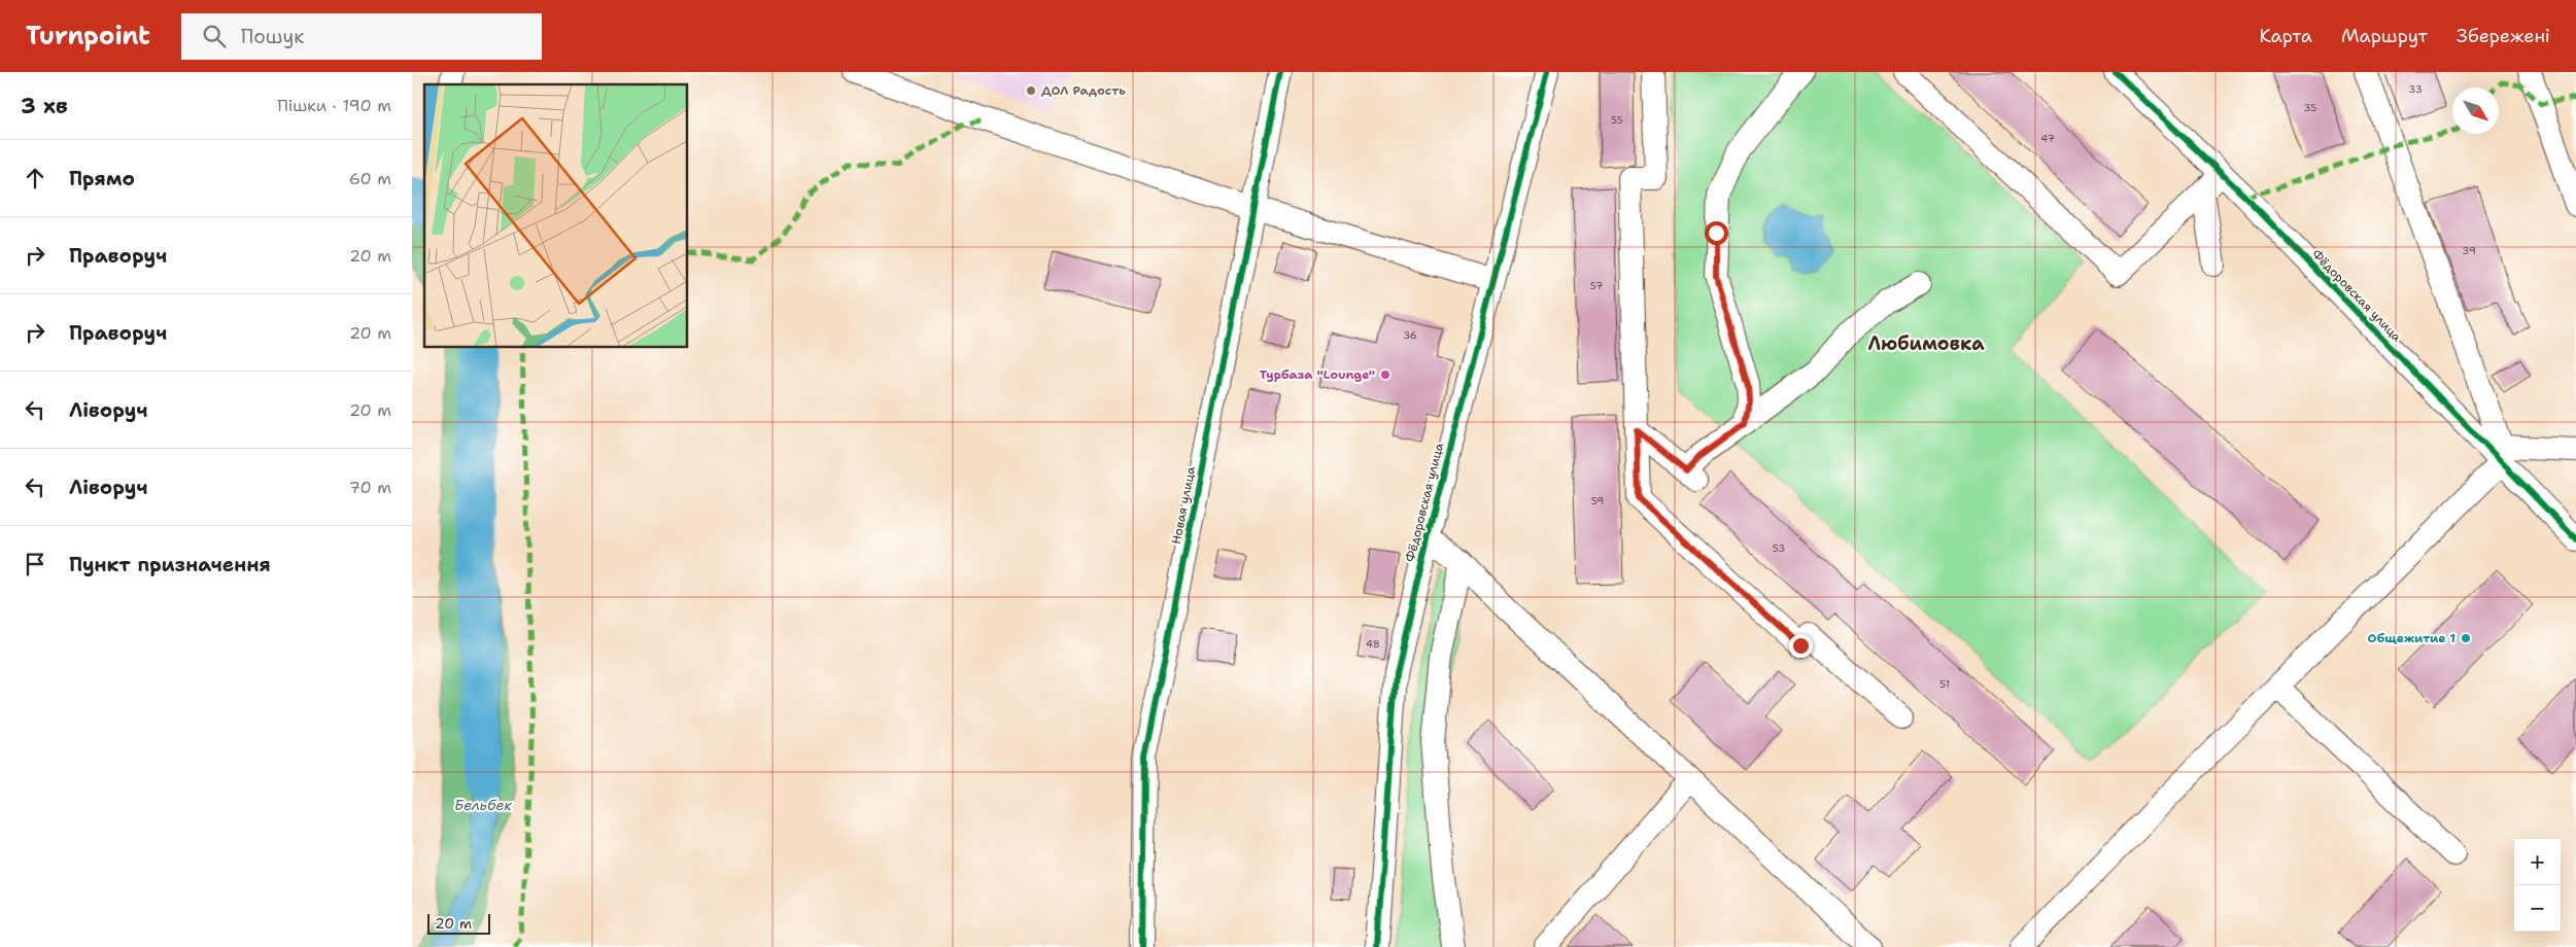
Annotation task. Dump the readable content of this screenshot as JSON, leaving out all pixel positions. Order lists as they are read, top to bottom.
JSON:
{
  "streets": {
    "street": ["Фёдоровская улица", "Новая улица"]
  },
  "districts": ["Любимовка"],
  "water": ["Бельбек"],
  "places": ["ДОЛ Радость", "Турбаза \"Lounge\"", "Общежитие 1"],
  "house_numbers": [
    "33",
    "35",
    "55",
    "47",
    "39",
    "57",
    "36",
    "59",
    "53",
    "48",
    "51"
  ],
  "scale_bar": "20 m",
  "north": "bottom right",
  "page": {
    "header": "Turnpoint",
    "search": "Пошук",
    "nav": ["Карта", "Маршрут", "Збережені"],
    "heading": ["3 хв", "Пішки · 190 m"],
    "list": [
      ["Прямо", "60 m"],
      ["Праворуч", "20 m"],
      ["Праворуч", "20 m"],
      ["Ліворуч", "20 m"],
      ["Ліворуч", "70 m"],
      "Пункт призначення"
    ],
    "map_buttons": ["+", "−"],
    "scale": "20 m"
  }
}
